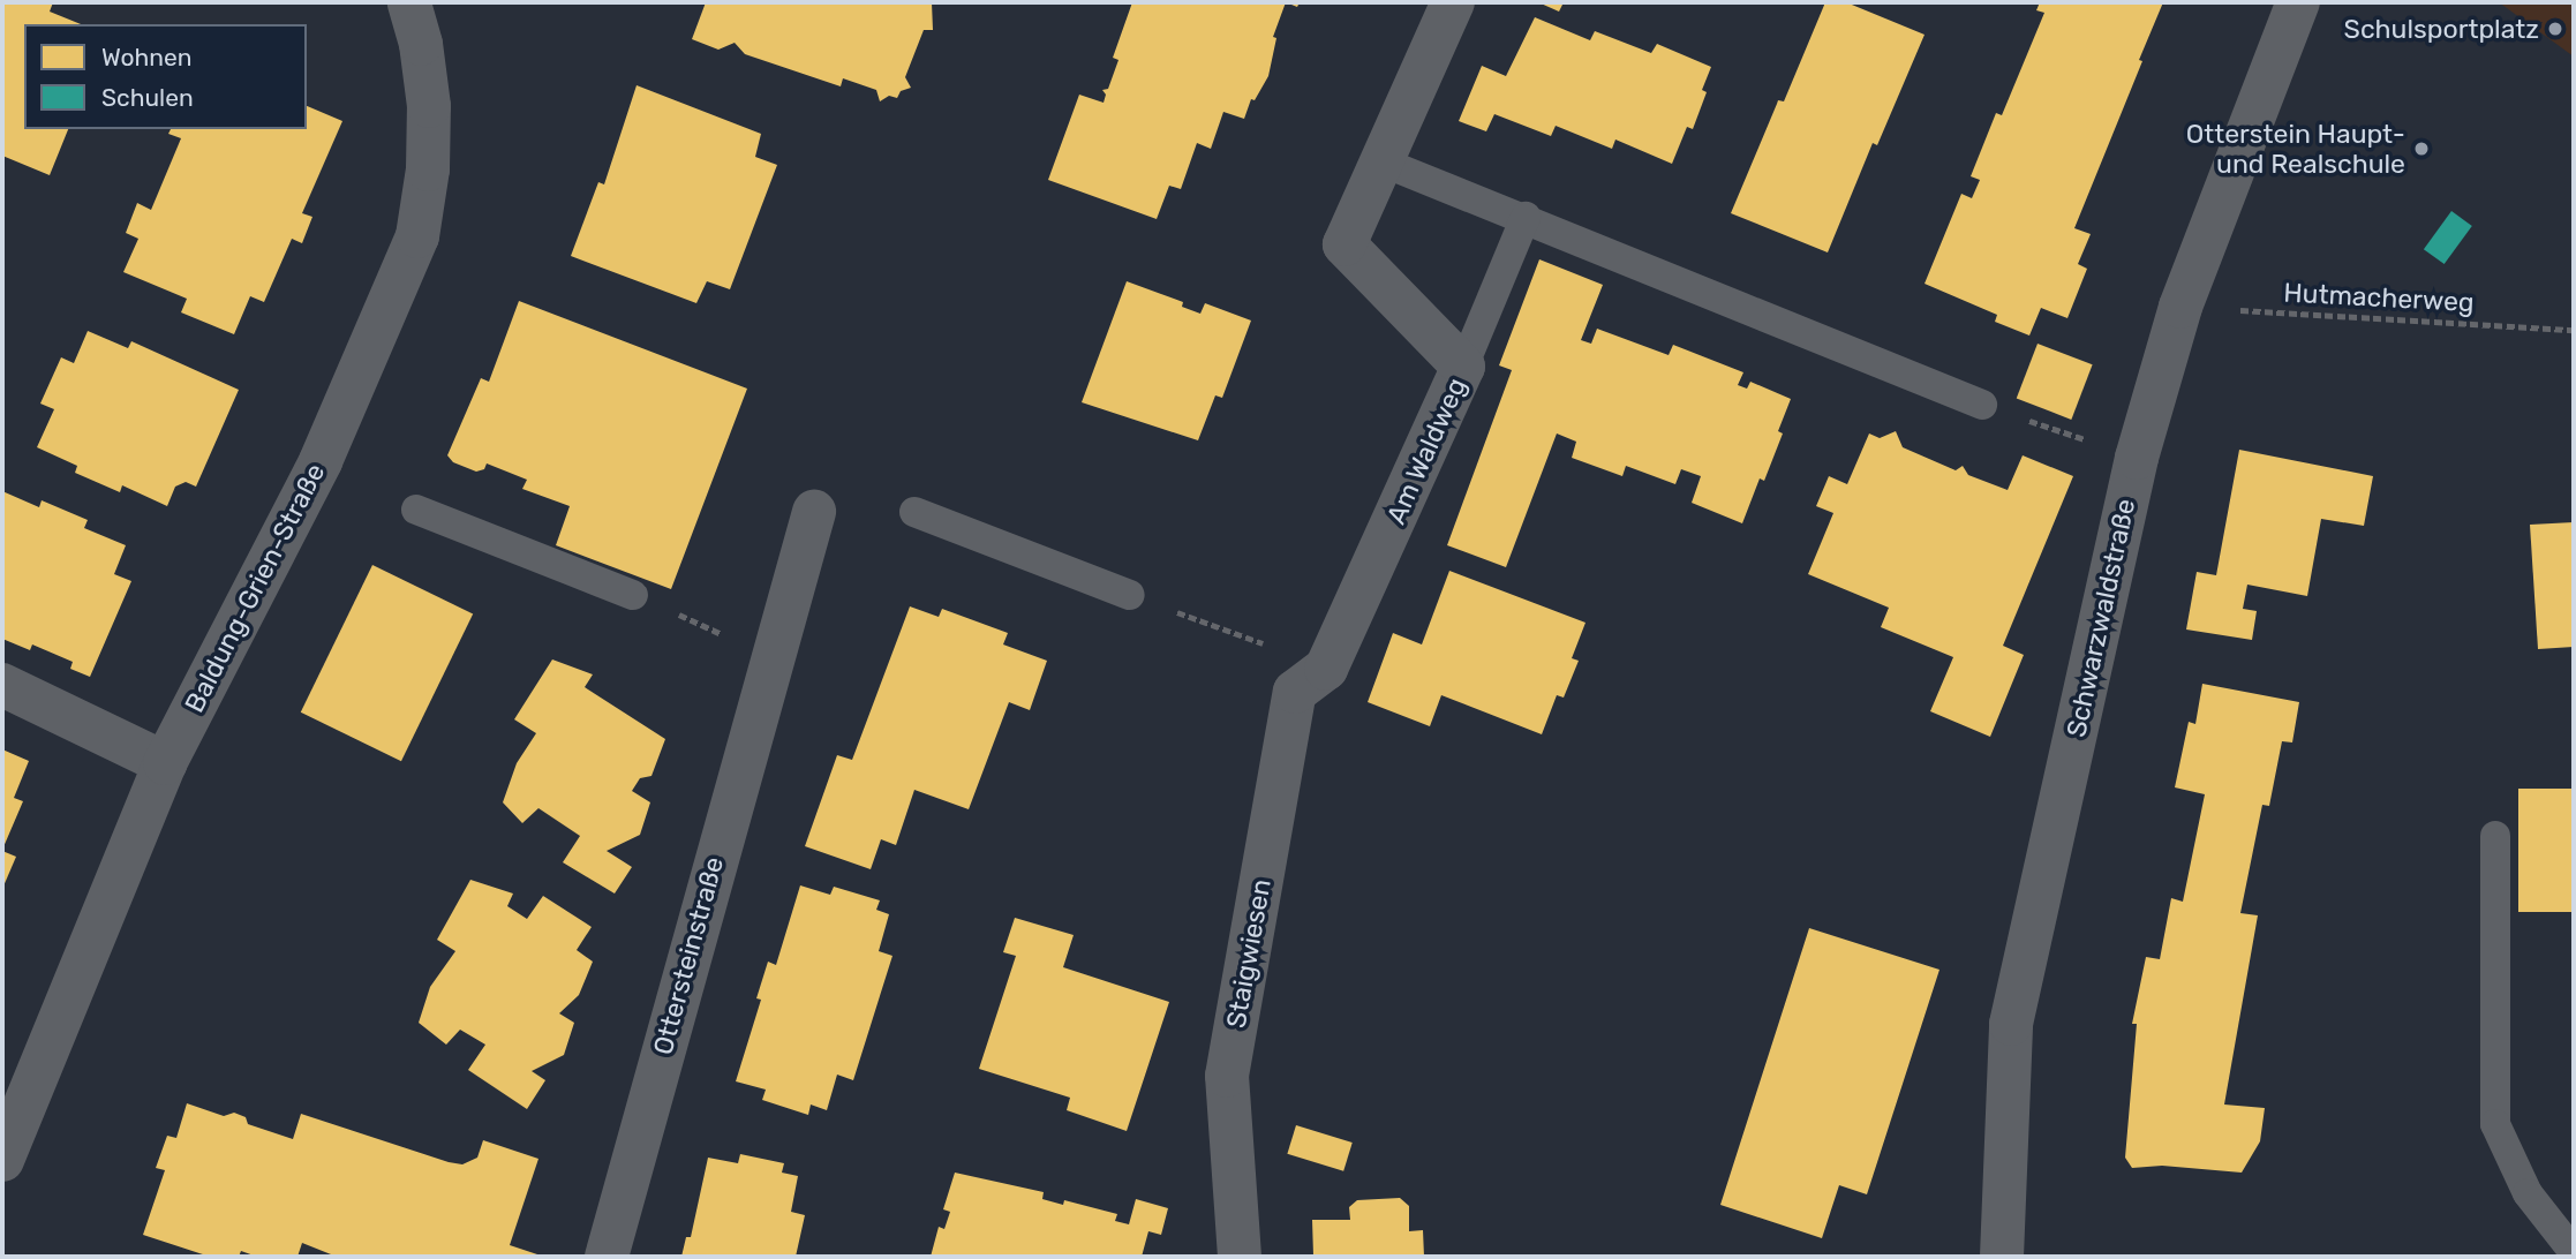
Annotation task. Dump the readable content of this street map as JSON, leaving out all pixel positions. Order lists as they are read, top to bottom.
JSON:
{
  "streets": {
    "street": [
      "Am Waldweg",
      "Baldung-Grien-Straße",
      "Schwarzwaldstraße",
      "Staigwiesen",
      "Ottersteinstraße"
    ],
    "path": ["Hutmacherweg"]
  },
  "crossings": [
    ["Hutmacherweg", "Schwarzwaldstraße"],
    ["Am Waldweg", "Staigwiesen"]
  ],
  "places": ["Schulsportplatz", "Otterstein Haupt- und Realschule"],
  "legend": ["Wohnen", "Schulen"]
}
